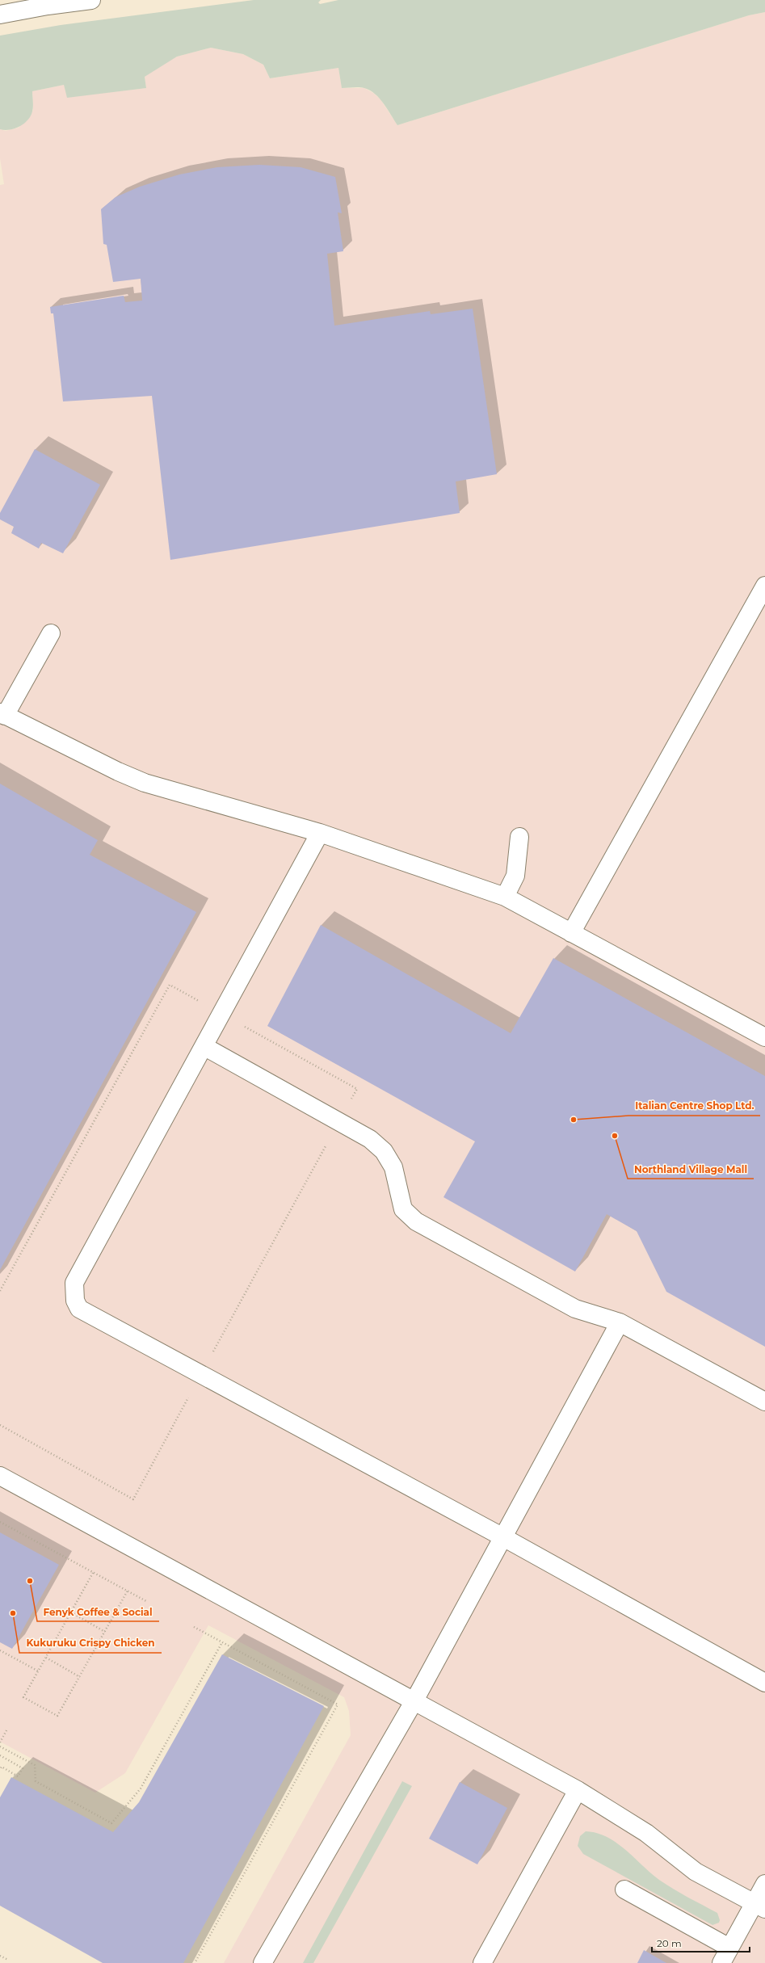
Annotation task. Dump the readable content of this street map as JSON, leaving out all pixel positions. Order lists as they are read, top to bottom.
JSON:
{
  "places": [
    "Italian Centre Shop Ltd.",
    "Northland Village Mall",
    "Fenyk Coffee & Social",
    "Kukuruku Crispy Chicken"
  ],
  "scale_bar": "20 m"
}
